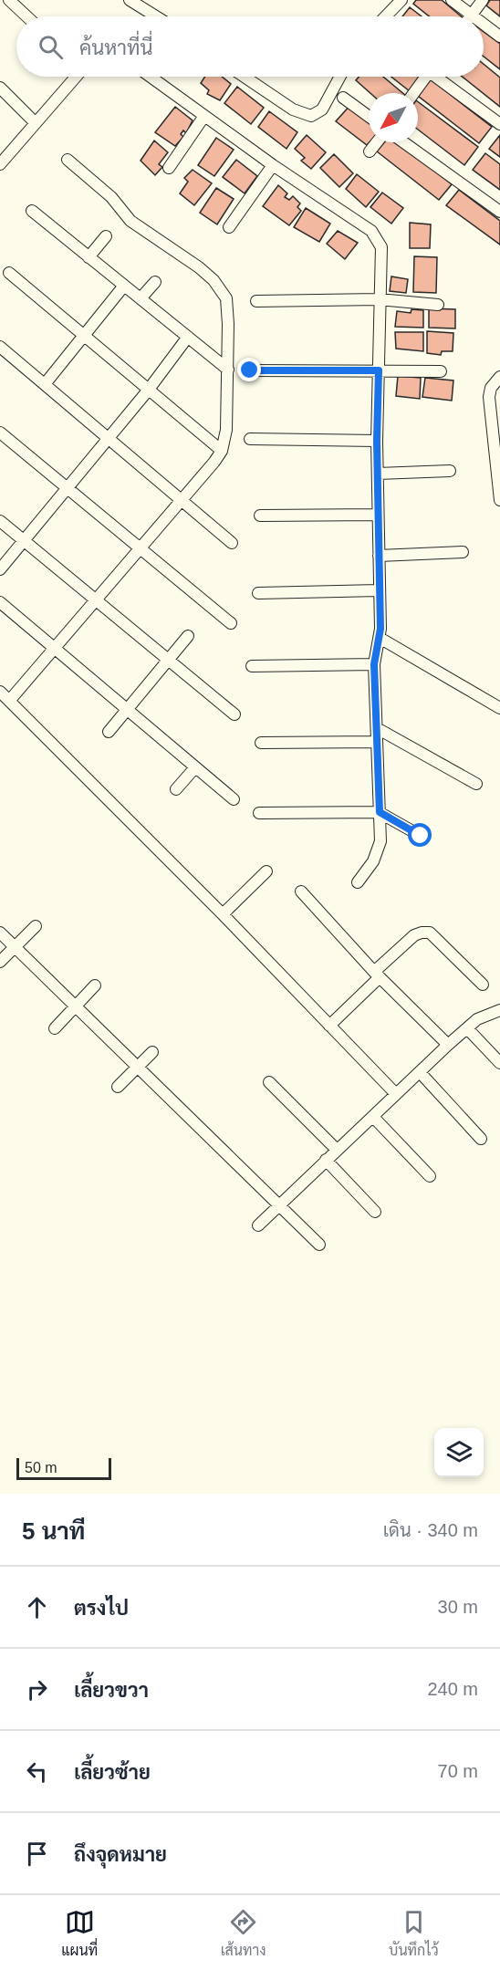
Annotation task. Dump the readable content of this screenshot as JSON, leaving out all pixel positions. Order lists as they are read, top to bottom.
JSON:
{
  "scale_bar": "50 m",
  "north": "bottom left",
  "page": {
    "search": "ค้นหาที่นี่",
    "scale": "50 m",
    "heading": ["5 นาที", "เดิน · 340 m"],
    "list": [
      ["ตรงไป", "30 m"],
      ["เลี้ยวขวา", "240 m"],
      ["เลี้ยวซ้าย", "70 m"],
      "ถึงจุดหมาย"
    ],
    "nav": ["แผนที่", "เส้นทาง", "บันทึกไว้"]
  }
}
